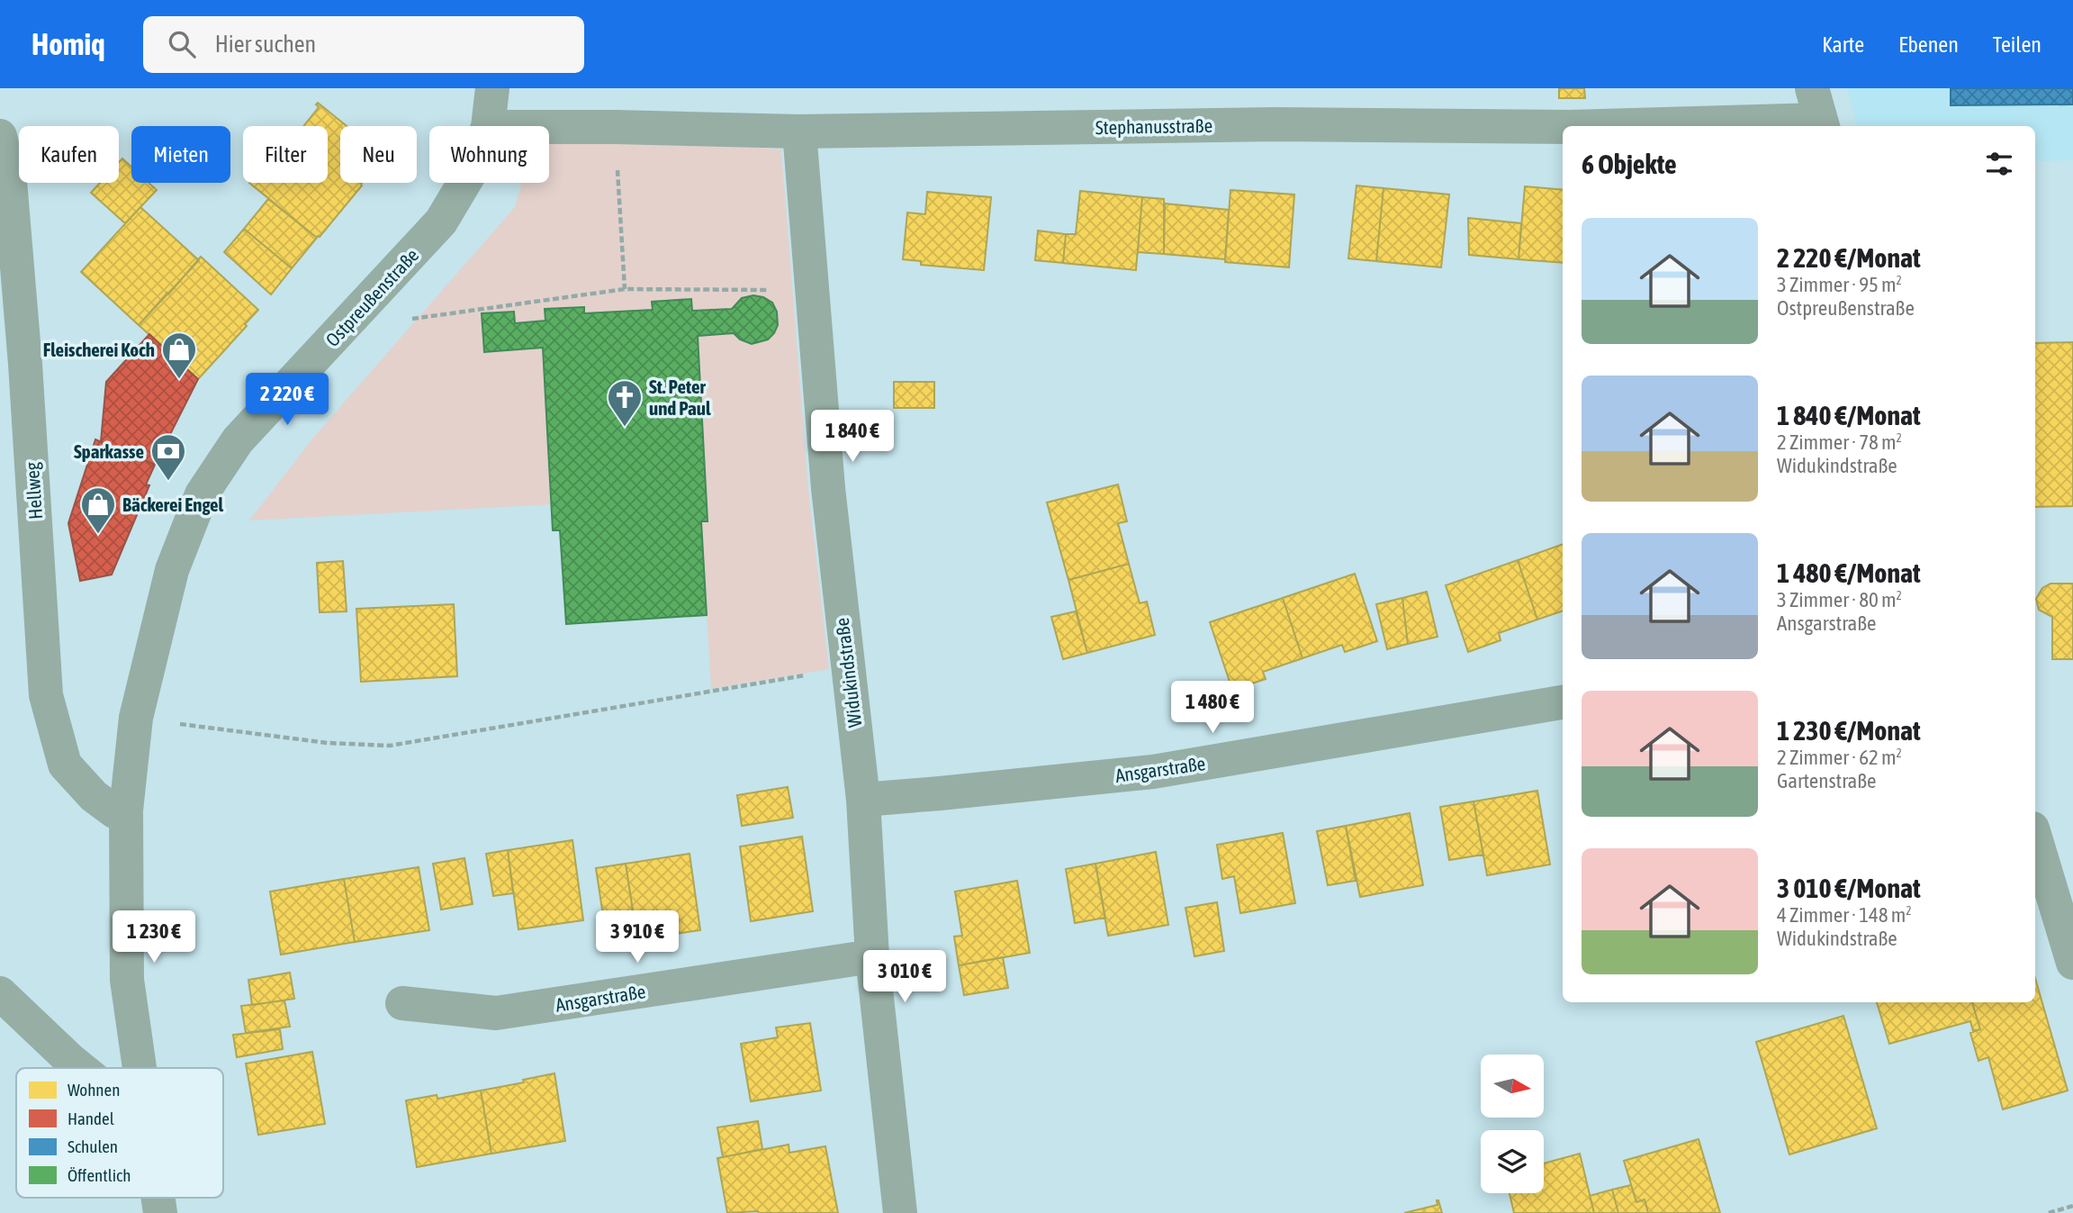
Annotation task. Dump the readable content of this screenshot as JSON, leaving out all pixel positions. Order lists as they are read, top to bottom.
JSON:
{
  "streets": {
    "street": [
      "Stephanusstraße",
      "Ostpreußenstraße",
      "Hellweg",
      "Widukindstraße",
      "Ansgarstraße"
    ]
  },
  "crossings": [
    ["Stephanusstraße", "Widukindstraße"],
    ["Ostpreußenstraße", "Hellweg"],
    ["Widukindstraße", "Ansgarstraße"]
  ],
  "places": {
    "shop": ["Fleischerei Koch", "Bäckerei Engel"],
    "church": ["St. Peter und Paul"],
    "bank": ["Sparkasse"]
  },
  "legend": [
    "Wohnen",
    "Handel",
    "Schulen",
    "Öffentlich"
  ],
  "north": "right",
  "page": {
    "header": "Homiq",
    "search": "Hier suchen",
    "nav": ["Karte", "Ebenen", "Teilen"],
    "chip": [
      "Kaufen",
      "Mieten",
      "Filter",
      "Neu",
      "Wohnung"
    ],
    "heading": "6 Objekte",
    "list": [
      {
        "name": "2 220 €/Monat",
        "note": "3 Zimmer · 95 m² · Ostpreußenstraße"
      },
      {
        "name": "1 840 €/Monat",
        "note": "2 Zimmer · 78 m² · Widukindstraße"
      },
      {
        "name": "1 480 €/Monat",
        "note": "3 Zimmer · 80 m² · Ansgarstraße"
      },
      {
        "name": "1 230 €/Monat",
        "note": "2 Zimmer · 62 m² · Gartenstraße"
      },
      {
        "name": "3 010 €/Monat",
        "note": "4 Zimmer · 148 m² · Widukindstraße"
      }
    ],
    "price": [
      "2 220 €",
      "1 840 €",
      "1 480 €",
      "1 230 €",
      "3 910 €",
      "3 010 €"
    ]
  }
}
